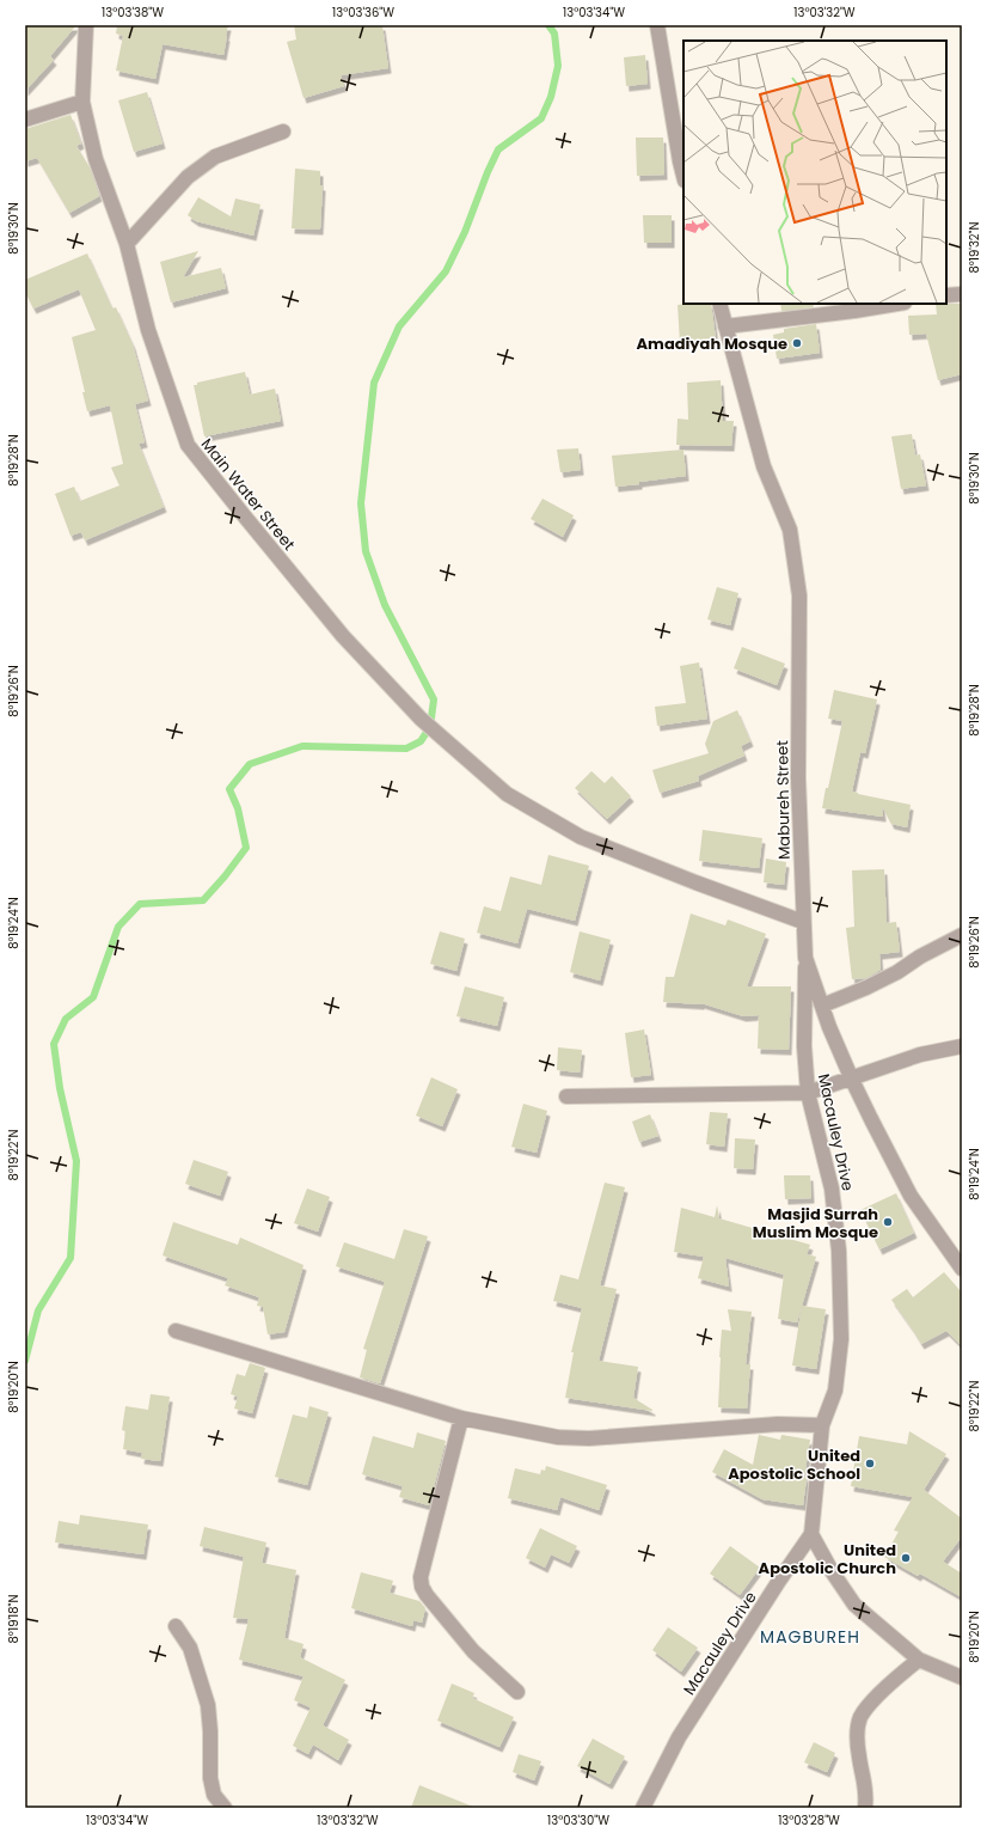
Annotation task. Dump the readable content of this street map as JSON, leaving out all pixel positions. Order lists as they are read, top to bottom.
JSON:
{
  "streets": {
    "street": ["Main Water Street", "Mabureh Street", "Macauley Drive"]
  },
  "crossings": [
    ["Main Water Street", "Mabureh Street"],
    ["Mabureh Street", "Macauley Drive"]
  ],
  "districts": ["MAGBUREH"],
  "places": [
    "Amadiyah Mosque",
    "Masjid Surrah Muslim Mosque",
    "United Apostolic School",
    "United Apostolic Church"
  ],
  "coordinates": [
    "13°03'38\"W",
    "13°03'36\"W",
    "13°03'34\"W",
    "13°03'32\"W",
    "8°19'30\"N",
    "8°19'32\"N",
    "8°19'28\"N",
    "8°19'26\"N",
    "8°19'24\"N",
    "8°19'22\"N",
    "8°19'20\"N",
    "8°19'18\"N",
    "13°03'30\"W",
    "13°03'28\"W"
  ]
}
